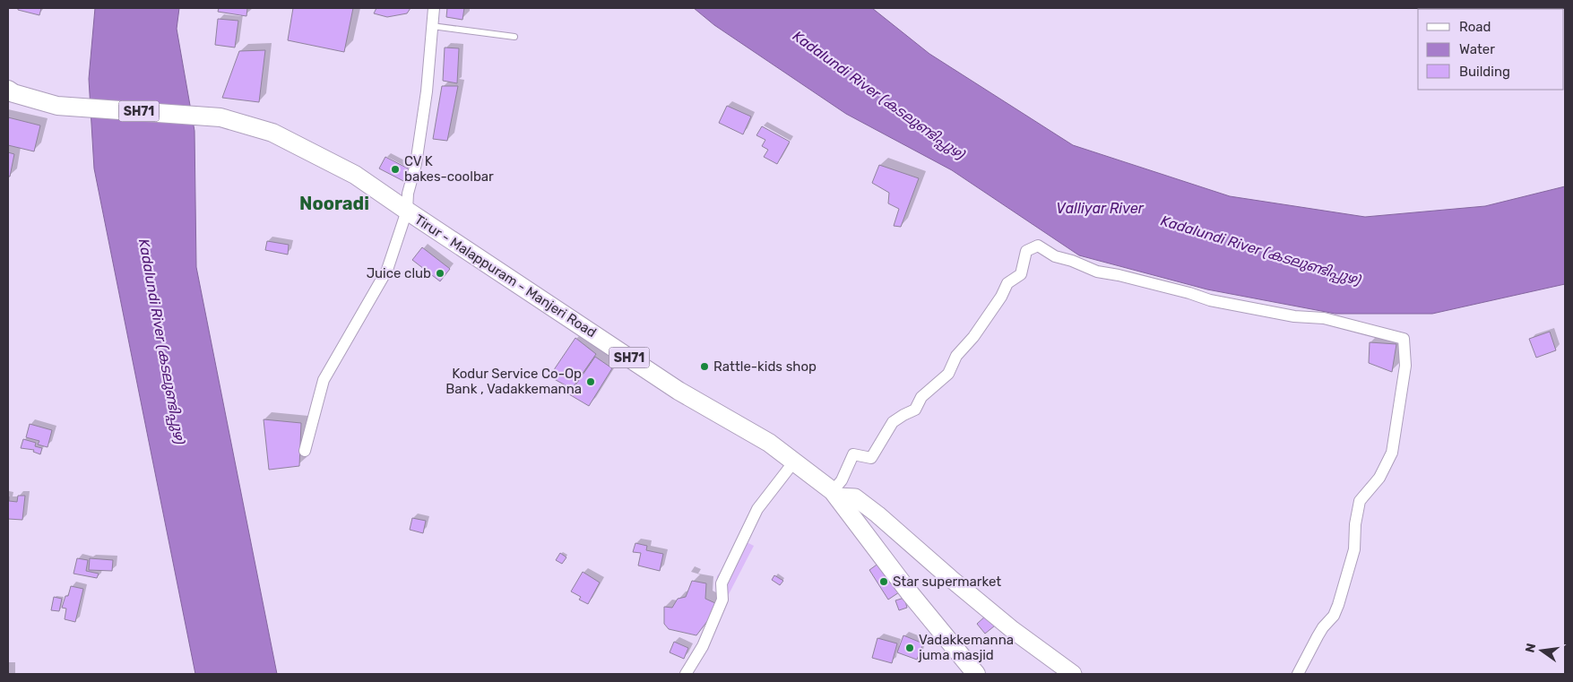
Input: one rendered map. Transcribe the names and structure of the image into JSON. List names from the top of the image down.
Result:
{
  "streets": {
    "main road": ["SH71", "Tirur - Malappuram - Manjeri Road"]
  },
  "districts": ["Nooradi"],
  "water": ["Kadalundi River (കടലുണ്ടിപ്പുഴ)", "Valliyar River"],
  "places": [
    "CV K bakes-coolbar",
    "Juice club",
    "Rattle-kids shop",
    "Kodur Service Co-Op Bank , Vadakkemanna",
    "Star supermarket",
    "Vadakkemanna juma masjid"
  ],
  "legend": ["Road", "Water", "Building"],
  "north": "left"
}
